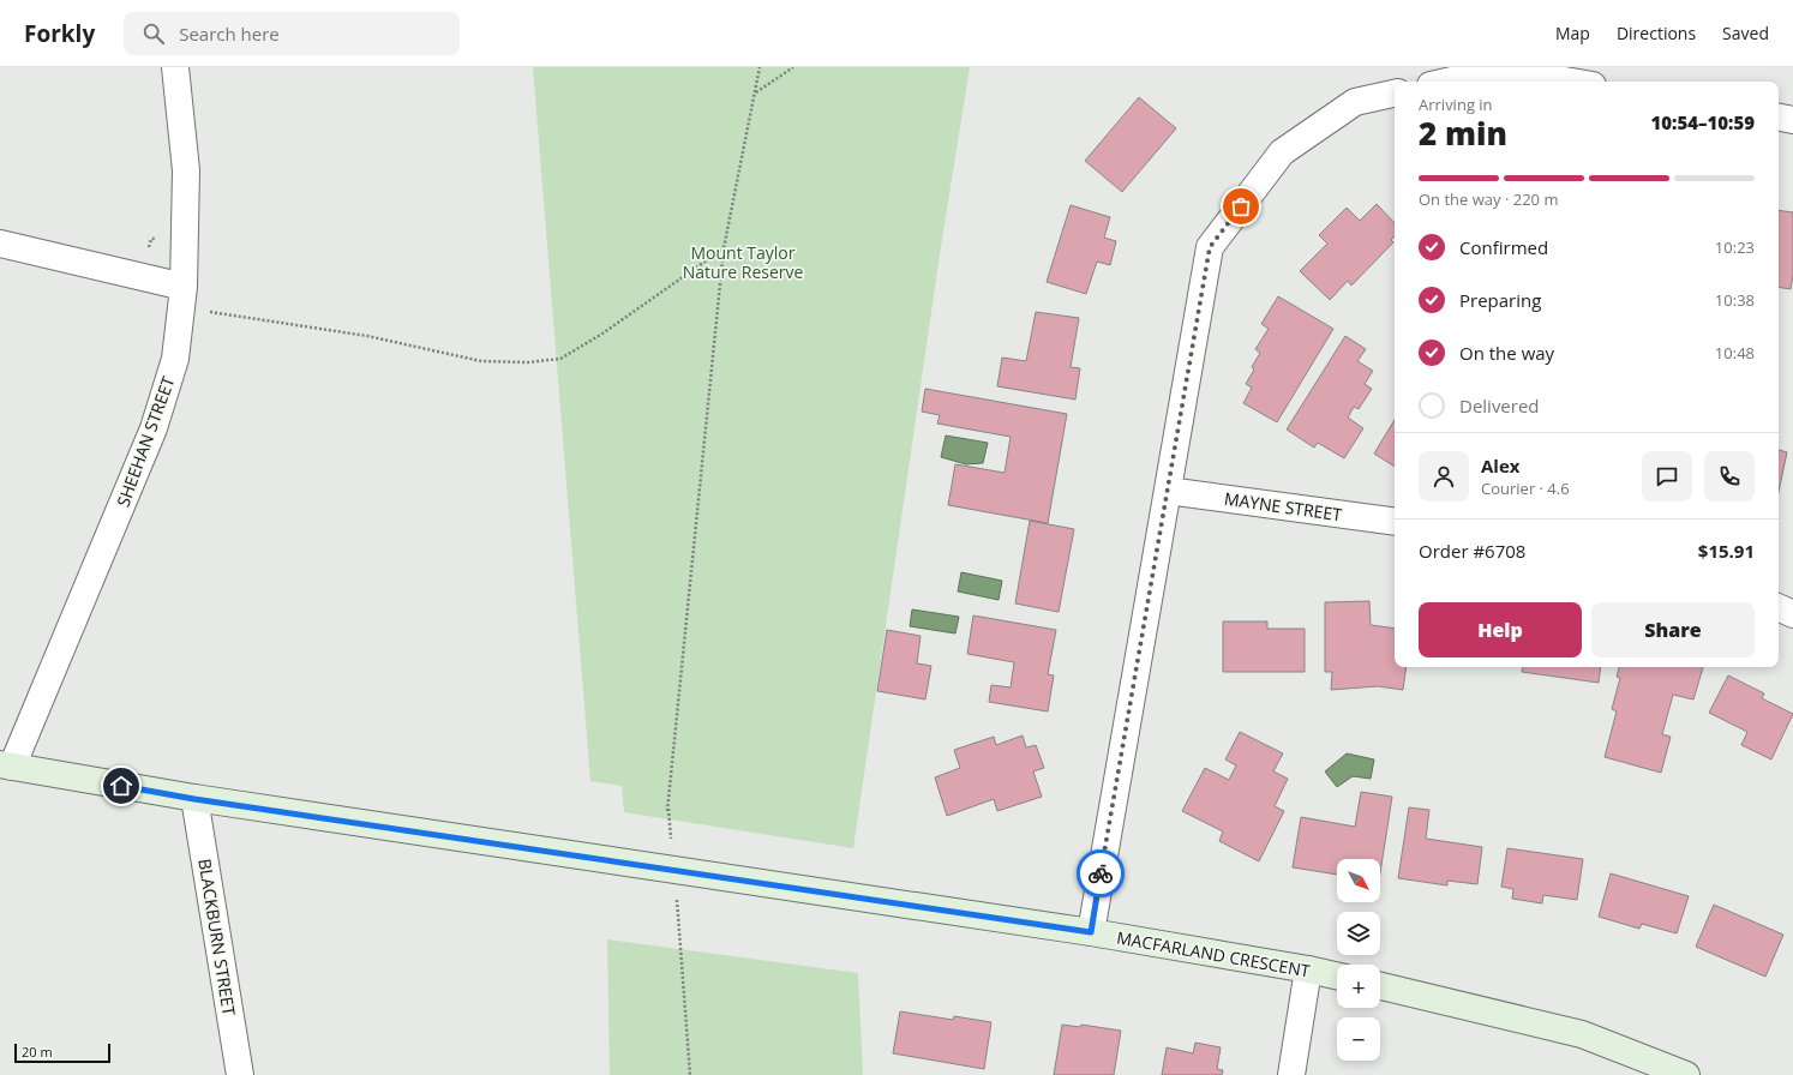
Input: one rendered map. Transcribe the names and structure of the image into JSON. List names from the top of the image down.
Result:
{
  "streets": {
    "street": [
      "SHEEHAN STREET",
      "MAYNE STREET",
      "BLACKBURN STREET",
      "MACFARLAND CRESCENT"
    ]
  },
  "crossings": [
    ["SHEEHAN STREET", "MACFARLAND CRESCENT"],
    ["BLACKBURN STREET", "MACFARLAND CRESCENT"]
  ],
  "parks": ["Mount Taylor Nature Reserve"],
  "scale_bar": "20 m",
  "north": "bottom right",
  "page": {
    "header": "Forkly",
    "search": "Search here",
    "nav": ["Map", "Directions", "Saved"],
    "heading": ["2 min", "Arriving in", "10:54–10:59"],
    "panel": [
      "Alex",
      "Courier · 4.6",
      "Order #6708",
      "$15.91"
    ],
    "bar": "On the way · 220 m",
    "list": [
      ["Confirmed", "10:23"],
      ["Preparing", "10:38"],
      ["On the way", "10:48"],
      "Delivered"
    ],
    "buttons": ["Help", "Share"],
    "map_buttons": ["+", "−"],
    "scale": "20 m"
  }
}
